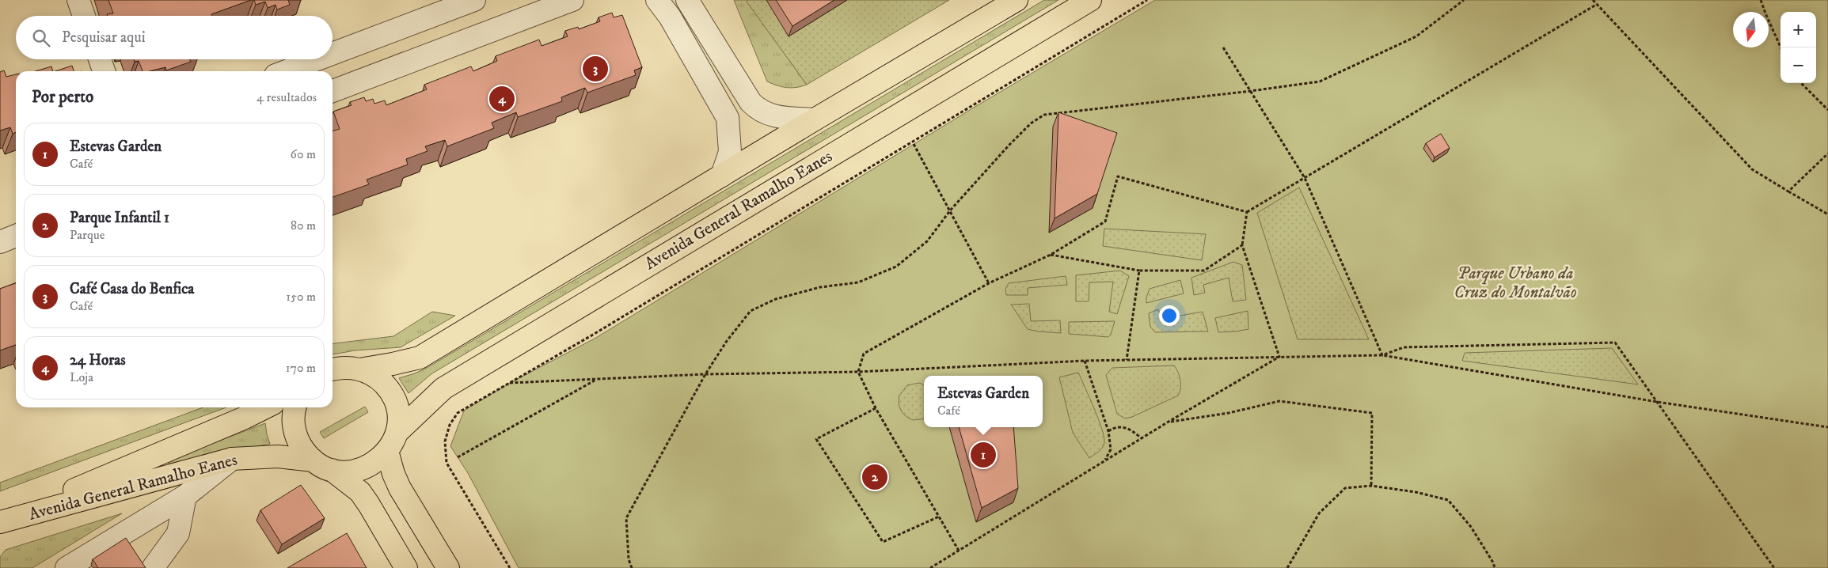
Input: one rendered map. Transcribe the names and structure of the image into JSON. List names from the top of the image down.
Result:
{
  "streets": {
    "main road": ["Avenida General Ramalho Eanes"]
  },
  "parks": ["Parque Urbano da Cruz do Montalvão"],
  "north": "bottom",
  "page": {
    "map_buttons": ["+", "−"],
    "search": "Pesquisar aqui",
    "pins": [
      "3",
      "4",
      "1",
      "2"
    ],
    "heading": ["Por perto", "4 resultados"],
    "list": [
      {
        "mark": "1",
        "name": "Estevas Garden",
        "note": "Café",
        "value": "60 m"
      },
      {
        "mark": "2",
        "name": "Parque Infantil 1",
        "note": "Parque",
        "value": "80 m"
      },
      {
        "mark": "3",
        "name": "Café Casa do Benfica",
        "note": "Café",
        "value": "150 m"
      },
      {
        "mark": "4",
        "name": "24 Horas",
        "note": "Loja",
        "value": "170 m"
      }
    ],
    "popup": ["Estevas Garden", "Café"]
  }
}
